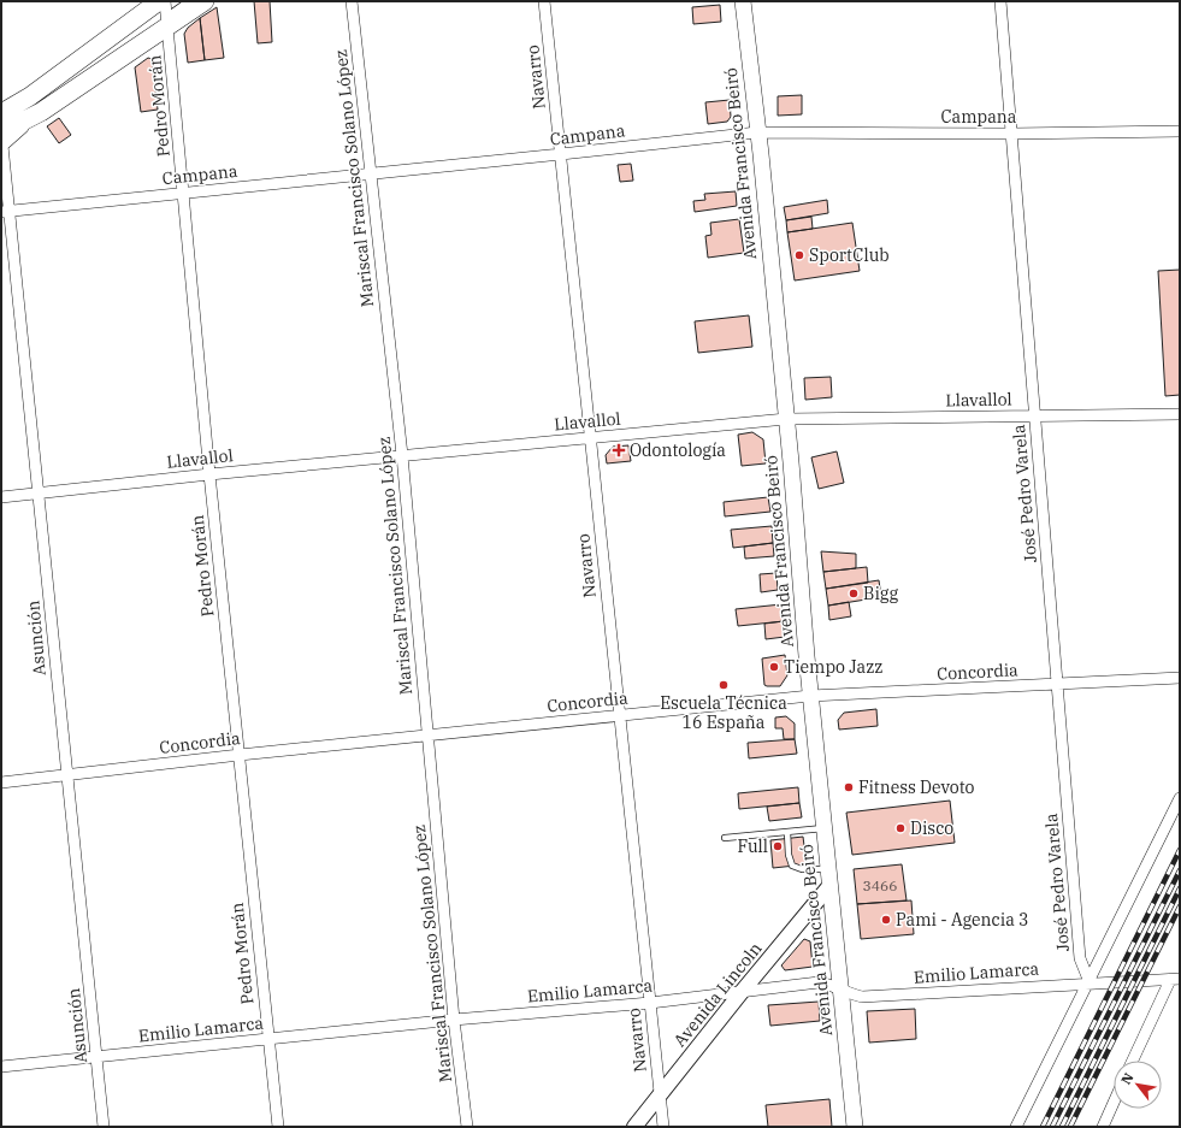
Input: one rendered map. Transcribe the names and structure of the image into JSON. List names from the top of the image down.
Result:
{
  "streets": {
    "main road": ["Avenida Francisco Beiró"],
    "street": [
      "Navarro",
      "Pedro Morán",
      "Campana",
      "Mariscal Francisco Solano López",
      "Llavallol",
      "José Pedro Varela",
      "Asunción",
      "Concordia",
      "Emilio Lamarca",
      "Avenida Lincoln"
    ]
  },
  "crossings": [
    ["Navarro", "Campana"],
    ["Navarro", "Llavallol"],
    ["Navarro", "Concordia"],
    ["Navarro", "Emilio Lamarca"],
    ["Navarro", "Avenida Lincoln"],
    ["Pedro Morán", "Campana"],
    ["Pedro Morán", "Llavallol"],
    ["Pedro Morán", "Concordia"],
    ["Pedro Morán", "Emilio Lamarca"],
    ["Campana", "Avenida Francisco Beiró"],
    ["Campana", "Mariscal Francisco Solano López"],
    ["Campana", "José Pedro Varela"],
    ["Campana", "Asunción"],
    ["Avenida Francisco Beiró", "Llavallol"],
    ["Avenida Francisco Beiró", "Concordia"],
    ["Avenida Francisco Beiró", "Emilio Lamarca"],
    ["Avenida Francisco Beiró", "Avenida Lincoln"],
    ["Mariscal Francisco Solano López", "Llavallol"],
    ["Mariscal Francisco Solano López", "Concordia"],
    ["Mariscal Francisco Solano López", "Emilio Lamarca"],
    ["Llavallol", "José Pedro Varela"],
    ["Llavallol", "Asunción"],
    ["José Pedro Varela", "Concordia"],
    ["José Pedro Varela", "Emilio Lamarca"],
    ["Asunción", "Concordia"],
    ["Asunción", "Emilio Lamarca"],
    ["Emilio Lamarca", "Avenida Lincoln"]
  ],
  "places": {
    "other": [
      "SportClub",
      "Bigg",
      "Tiempo Jazz",
      "Escuela Técnica 16 España",
      "Fitness Devoto",
      "Disco",
      "Full",
      "Pami - Agencia 3"
    ],
    "health": ["Odontología"]
  },
  "house_numbers": ["3466"],
  "north": "top left"
}
